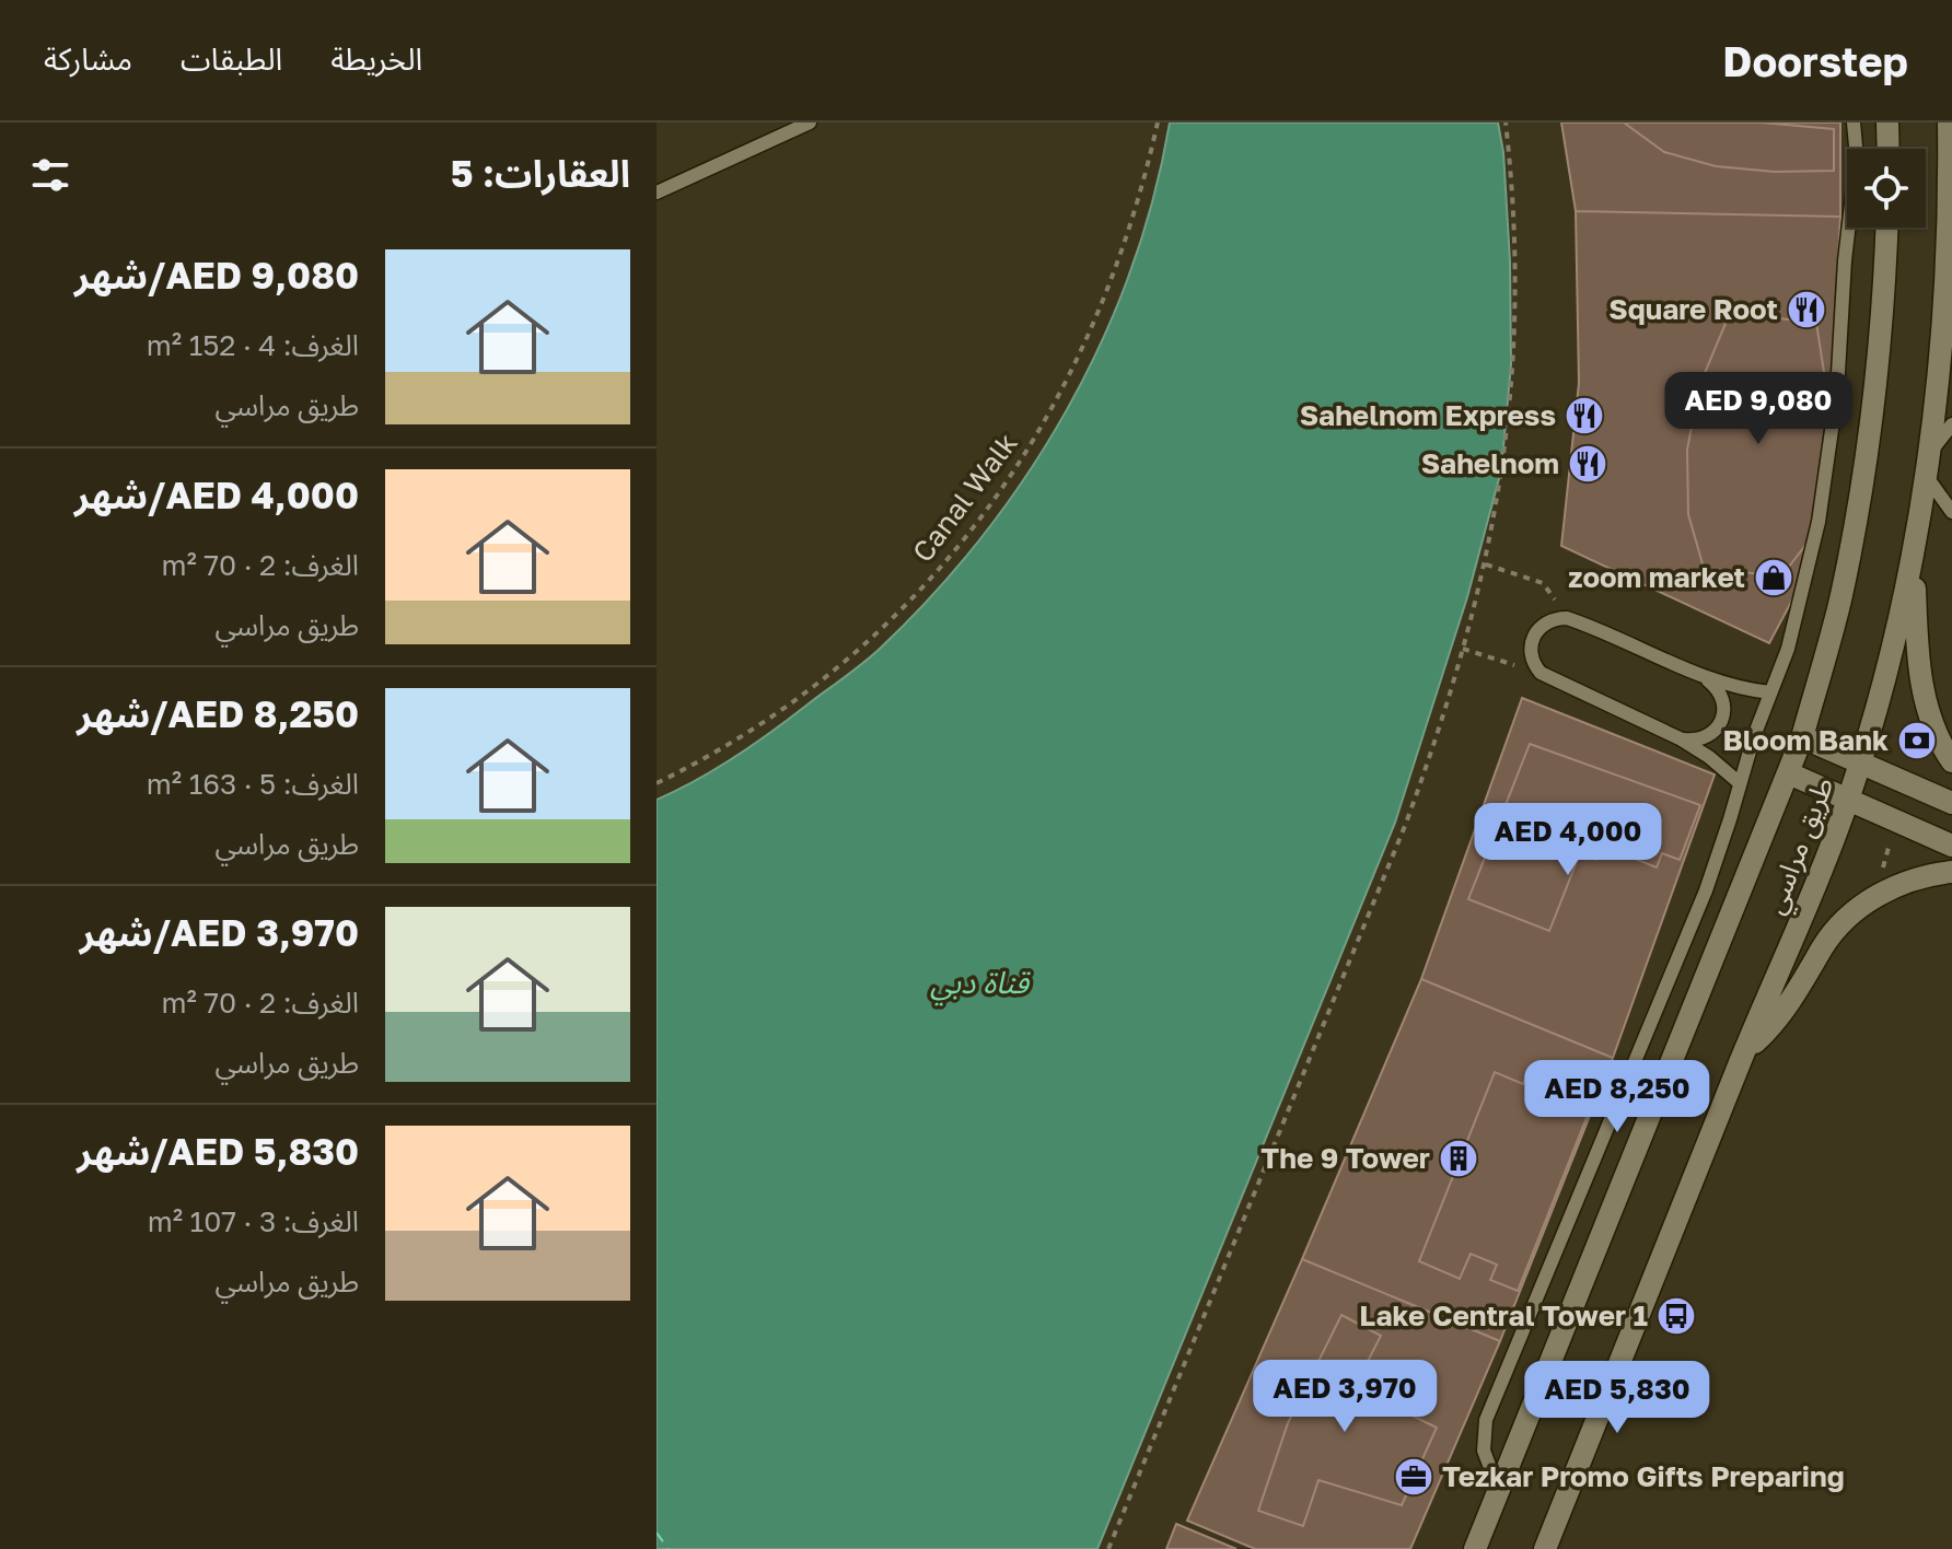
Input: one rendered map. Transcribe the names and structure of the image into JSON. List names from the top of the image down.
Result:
{
  "streets": {
    "main road": ["طريق مراسي"],
    "path": ["Canal Walk"]
  },
  "water": ["قناة دبي"],
  "places": {
    "restaurant": ["Square Root", "Sahelnom Express", "Sahelnom"],
    "shop": ["zoom market"],
    "bank": ["Bloom Bank"],
    "building": ["The 9 Tower"],
    "bus stop": ["Lake Central Tower 1"],
    "office": ["Tezkar Promo Gifts Preparing"]
  },
  "page": {
    "header": "Doorstep",
    "nav": ["الخريطة", "الطبقات", "مشاركة"],
    "heading": "العقارات: 5",
    "list": [
      {
        "name": "AED 9,080/شهر",
        "note": "الغرف: 4 · 152 m² · طريق مراسي"
      },
      {
        "name": "AED 4,000/شهر",
        "note": "الغرف: 2 · 70 m² · طريق مراسي"
      },
      {
        "name": "AED 8,250/شهر",
        "note": "الغرف: 5 · 163 m² · طريق مراسي"
      },
      {
        "name": "AED 3,970/شهر",
        "note": "الغرف: 2 · 70 m² · طريق مراسي"
      },
      {
        "name": "AED 5,830/شهر",
        "note": "الغرف: 3 · 107 m² · طريق مراسي"
      }
    ],
    "price": [
      "AED 9,080",
      "AED 4,000",
      "AED 8,250",
      "AED 3,970",
      "AED 5,830"
    ]
  }
}
